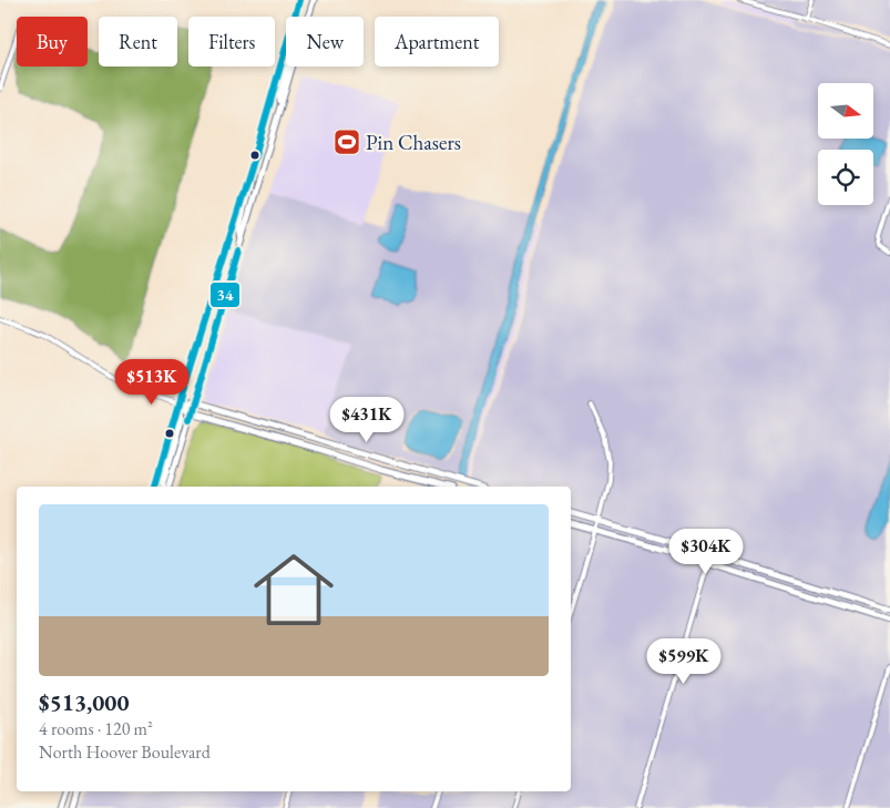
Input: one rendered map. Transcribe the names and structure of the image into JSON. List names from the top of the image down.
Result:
{
  "places": {
    "sports": ["Pin Chasers"]
  },
  "lines": ["transit line 34"],
  "north": "right",
  "page": {
    "chip": [
      "Buy",
      "Rent",
      "Filters",
      "New",
      "Apartment"
    ],
    "price": [
      "$513K",
      "$431K",
      "$304K",
      "$599K"
    ],
    "list": [
      {
        "name": "$513,000",
        "note": "4 rooms · 120 m² · North Hoover Boulevard"
      }
    ]
  }
}
